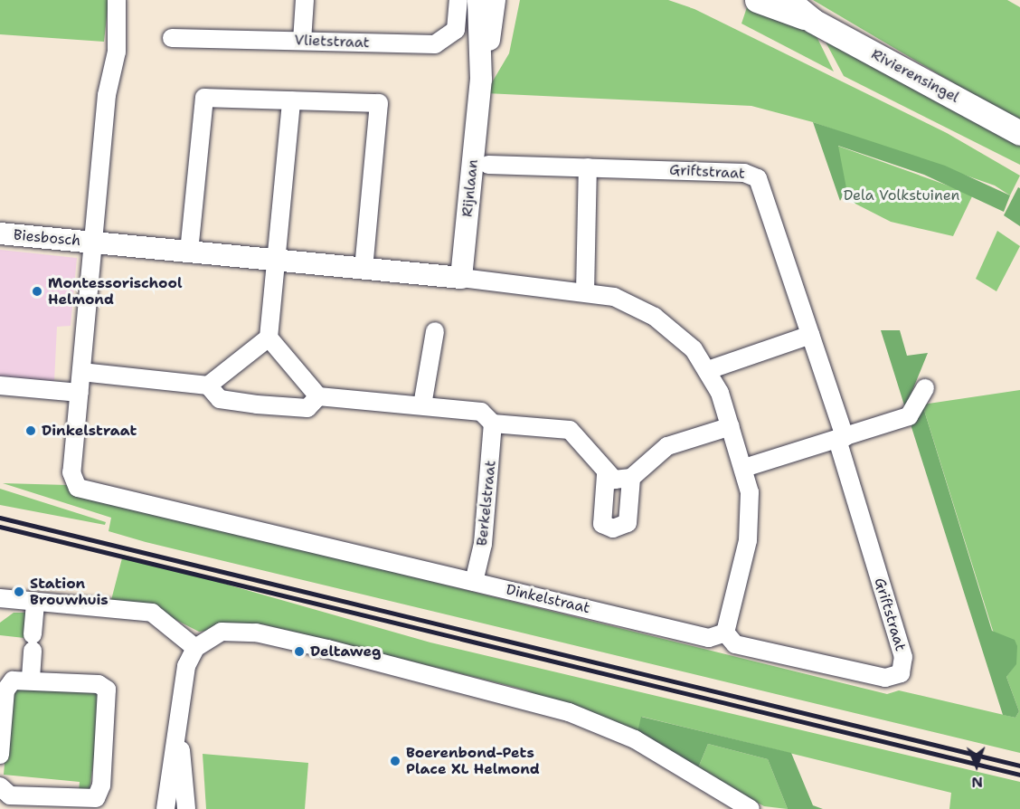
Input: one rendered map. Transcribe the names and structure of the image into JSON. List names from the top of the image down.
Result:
{
  "streets": {
    "main road": ["Rivierensingel"],
    "street": [
      "Vlietstraat",
      "Griftstraat",
      "Rijnlaan",
      "Biesbosch",
      "Berkelstraat",
      "Dinkelstraat"
    ]
  },
  "crossings": [
    ["Griftstraat", "Dinkelstraat"],
    ["Biesbosch", "Dinkelstraat"],
    ["Berkelstraat", "Dinkelstraat"]
  ],
  "parks": ["Dela Volkstuinen"],
  "places": [
    "Montessorischool Helmond",
    "Dinkelstraat",
    "Station Brouwhuis",
    "Deltaweg",
    "Boerenbond-Pets Place XL Helmond"
  ],
  "north": "bottom"
}
